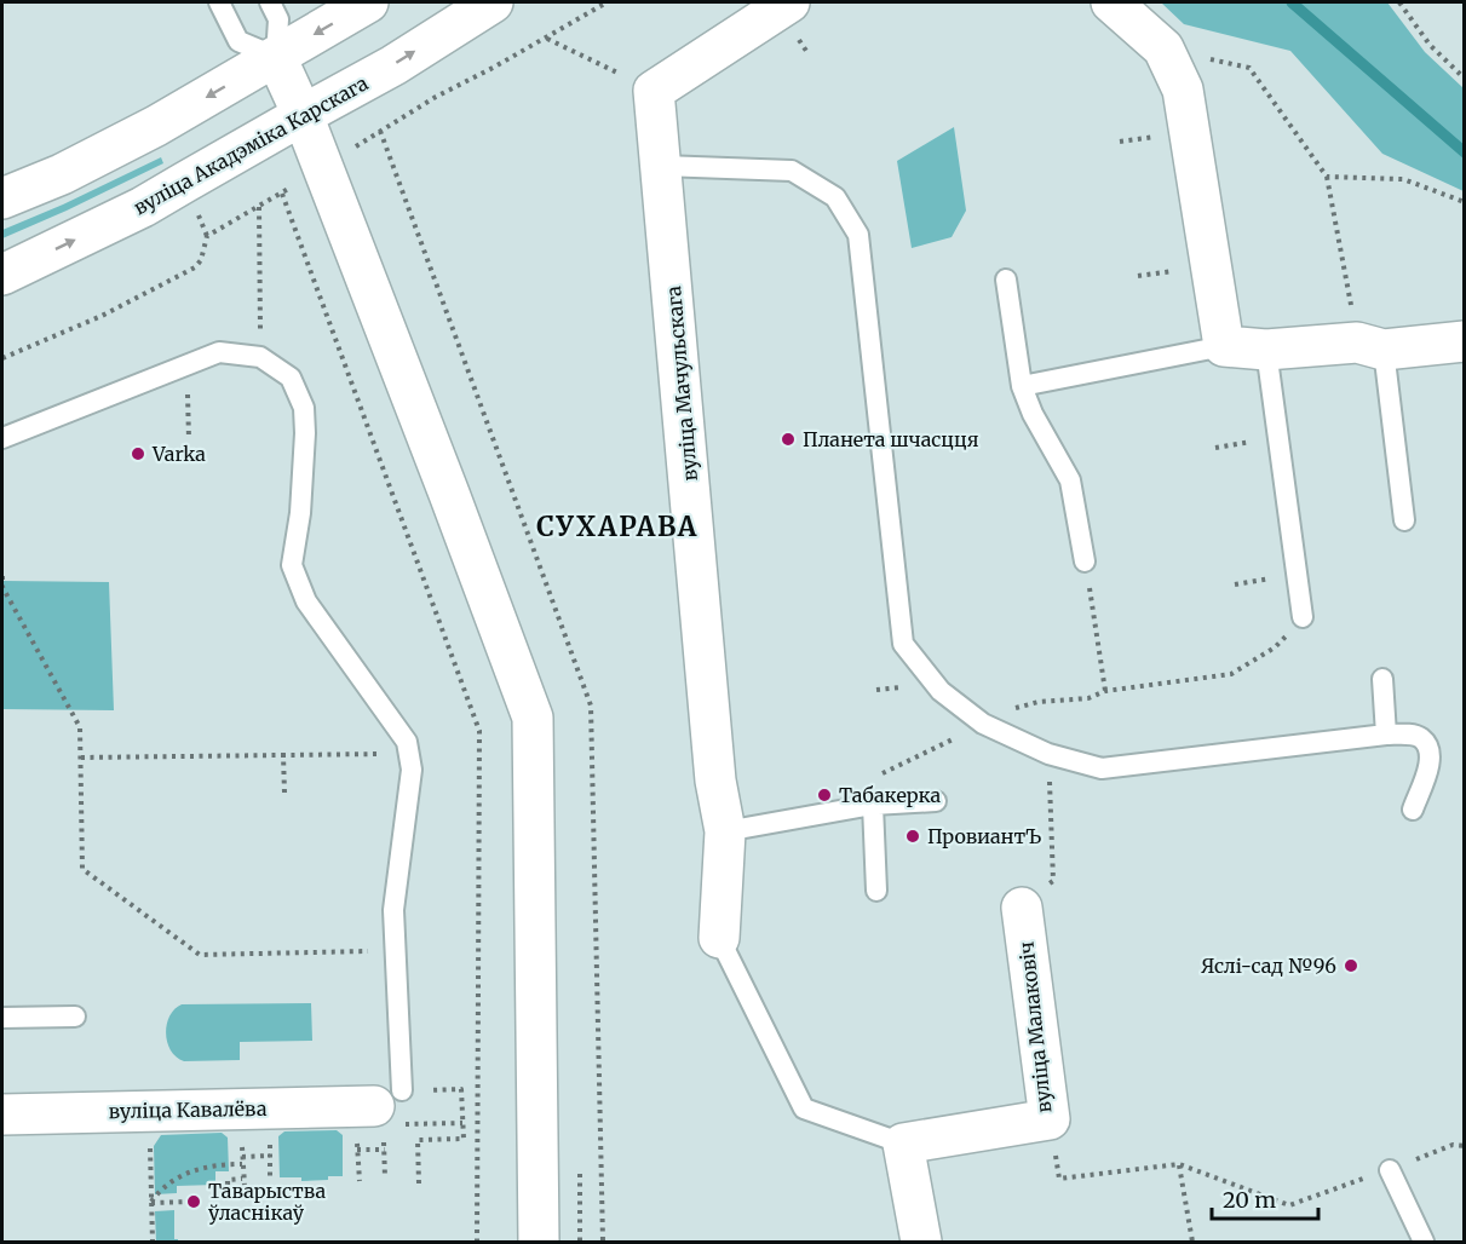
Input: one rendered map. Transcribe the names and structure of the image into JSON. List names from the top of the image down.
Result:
{
  "streets": {
    "street": [
      "вуліца Акадэміка Карскага",
      "вуліца Мачульскага",
      "вуліца Малаковіч",
      "вуліца Кавалёва"
    ]
  },
  "districts": ["СУХАРАВА"],
  "places": [
    "Планета шчасцця",
    "Varka",
    "Табакерка",
    "ПровиантЪ",
    "Яслі-сад №96",
    "Таварыства ўласнікаў"
  ],
  "scale_bar": "20 m"
}
